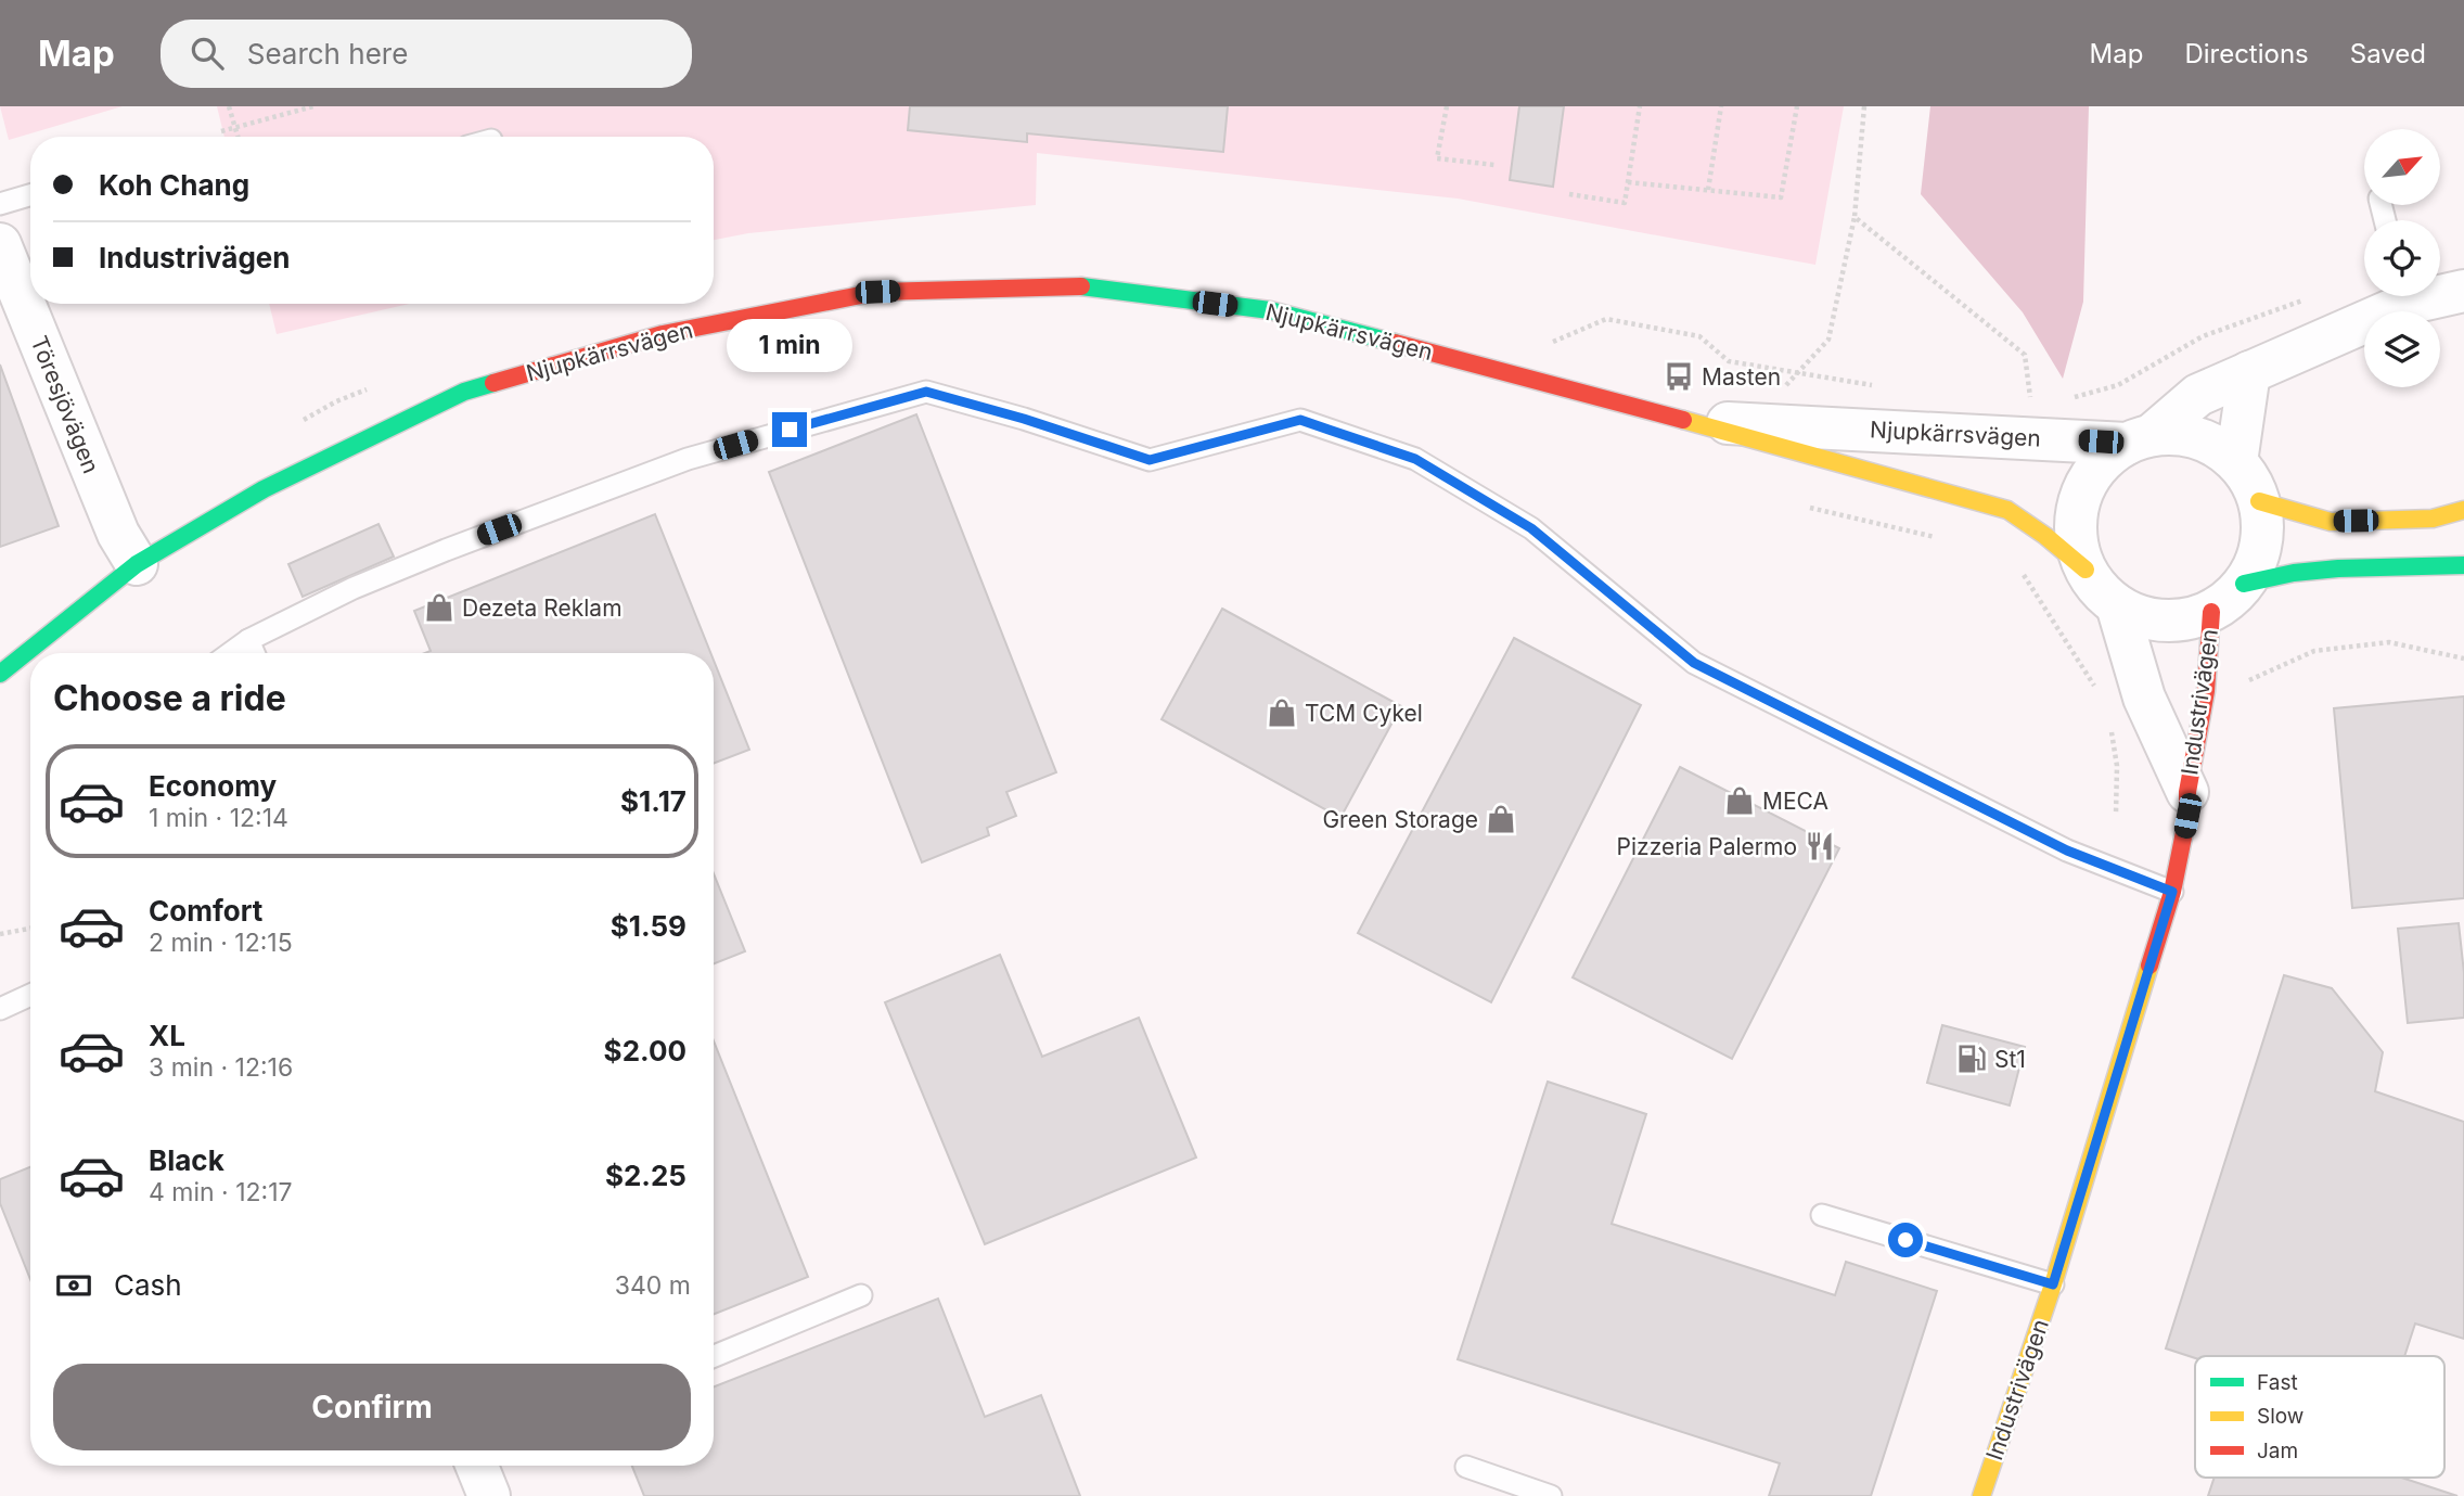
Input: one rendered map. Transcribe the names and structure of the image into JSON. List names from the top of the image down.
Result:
{
  "streets": {
    "main road": ["Njupkärrsvägen", "Industrivägen"],
    "street": ["Töresjövägen"]
  },
  "crossings": [
    ["Njupkärrsvägen", "Töresjövägen"],
    ["Njupkärrsvägen", "Industrivägen"]
  ],
  "places": {
    "bus stop": ["Masten"],
    "shop": [
      "Dezeta Reklam",
      "TCM Cykel",
      "MECA",
      "Green Storage"
    ],
    "restaurant": ["Pizzeria Palermo"],
    "fuel station": ["St1"]
  },
  "legend": ["Fast", "Slow", "Jam"],
  "north": "top right",
  "page": {
    "header": "Map",
    "search": "Search here",
    "nav": ["Map", "Directions", "Saved"],
    "banner": ["Koh Chang", "Industrivägen"],
    "bubble": "1 min",
    "heading": "Choose a ride",
    "list": [
      {
        "name": "Economy",
        "note": "1 min · 12:14",
        "value": "$1.17"
      },
      {
        "name": "Comfort",
        "note": "2 min · 12:15",
        "value": "$1.59"
      },
      {
        "name": "XL",
        "note": "3 min · 12:16",
        "value": "$2.00"
      },
      {
        "name": "Black",
        "note": "4 min · 12:17",
        "value": "$2.25"
      }
    ],
    "pay": ["Cash", "340 m"],
    "buttons": "Confirm"
  }
}
